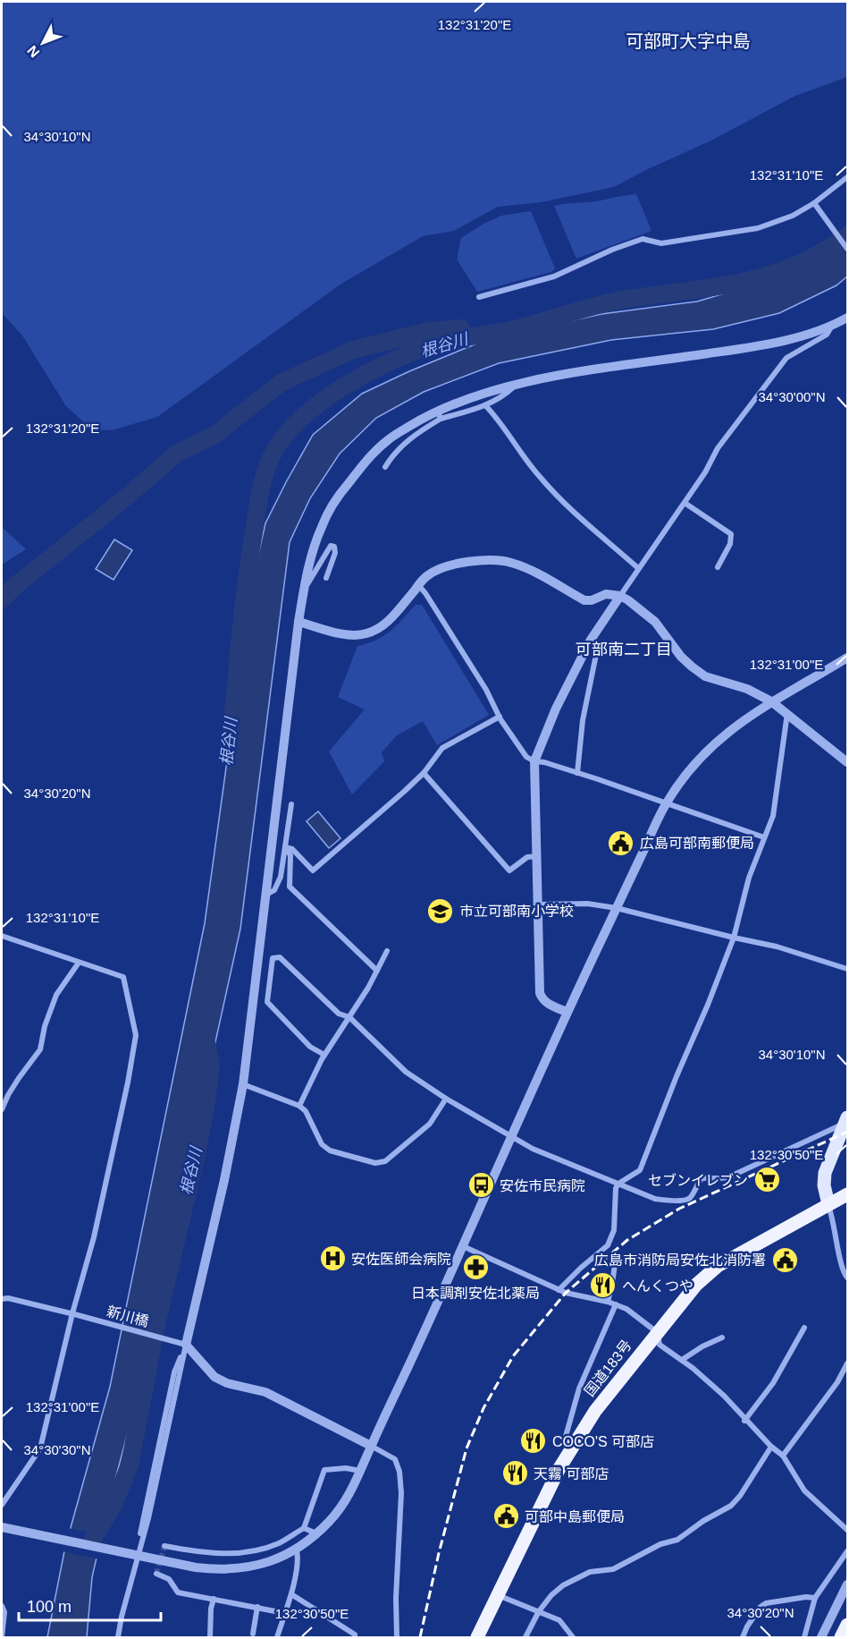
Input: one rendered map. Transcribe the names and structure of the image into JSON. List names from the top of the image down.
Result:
{
  "streets": {
    "highway": ["国道183号"],
    "street": ["新川橋"]
  },
  "districts": ["可部町大字中島", "可部南二丁目"],
  "water": ["根谷川"],
  "places": {
    "public building": ["広島可部南郵便局", "広島市消防局安佐北消防署", "可部中島郵便局"],
    "school or university": ["市立可部南小学校"],
    "supermarket": ["セブンイレブン"],
    "bus stop": ["安佐市民病院"],
    "hospital": ["安佐医師会病院"],
    "pharmacy": ["日本調剤安佐北薬局"],
    "restaurant": ["へんくつや", "COCO'S 可部店", "天霧 可部店"]
  },
  "scale_bar": "100 m",
  "north": "bottom left",
  "coordinates": [
    "132°31'20\"E",
    "34°30'10\"N",
    "132°31'10\"E",
    "34°30'00\"N",
    "132°31'00\"E",
    "34°30'20\"N",
    "132°30'50\"E",
    "34°30'30\"N"
  ]
}
